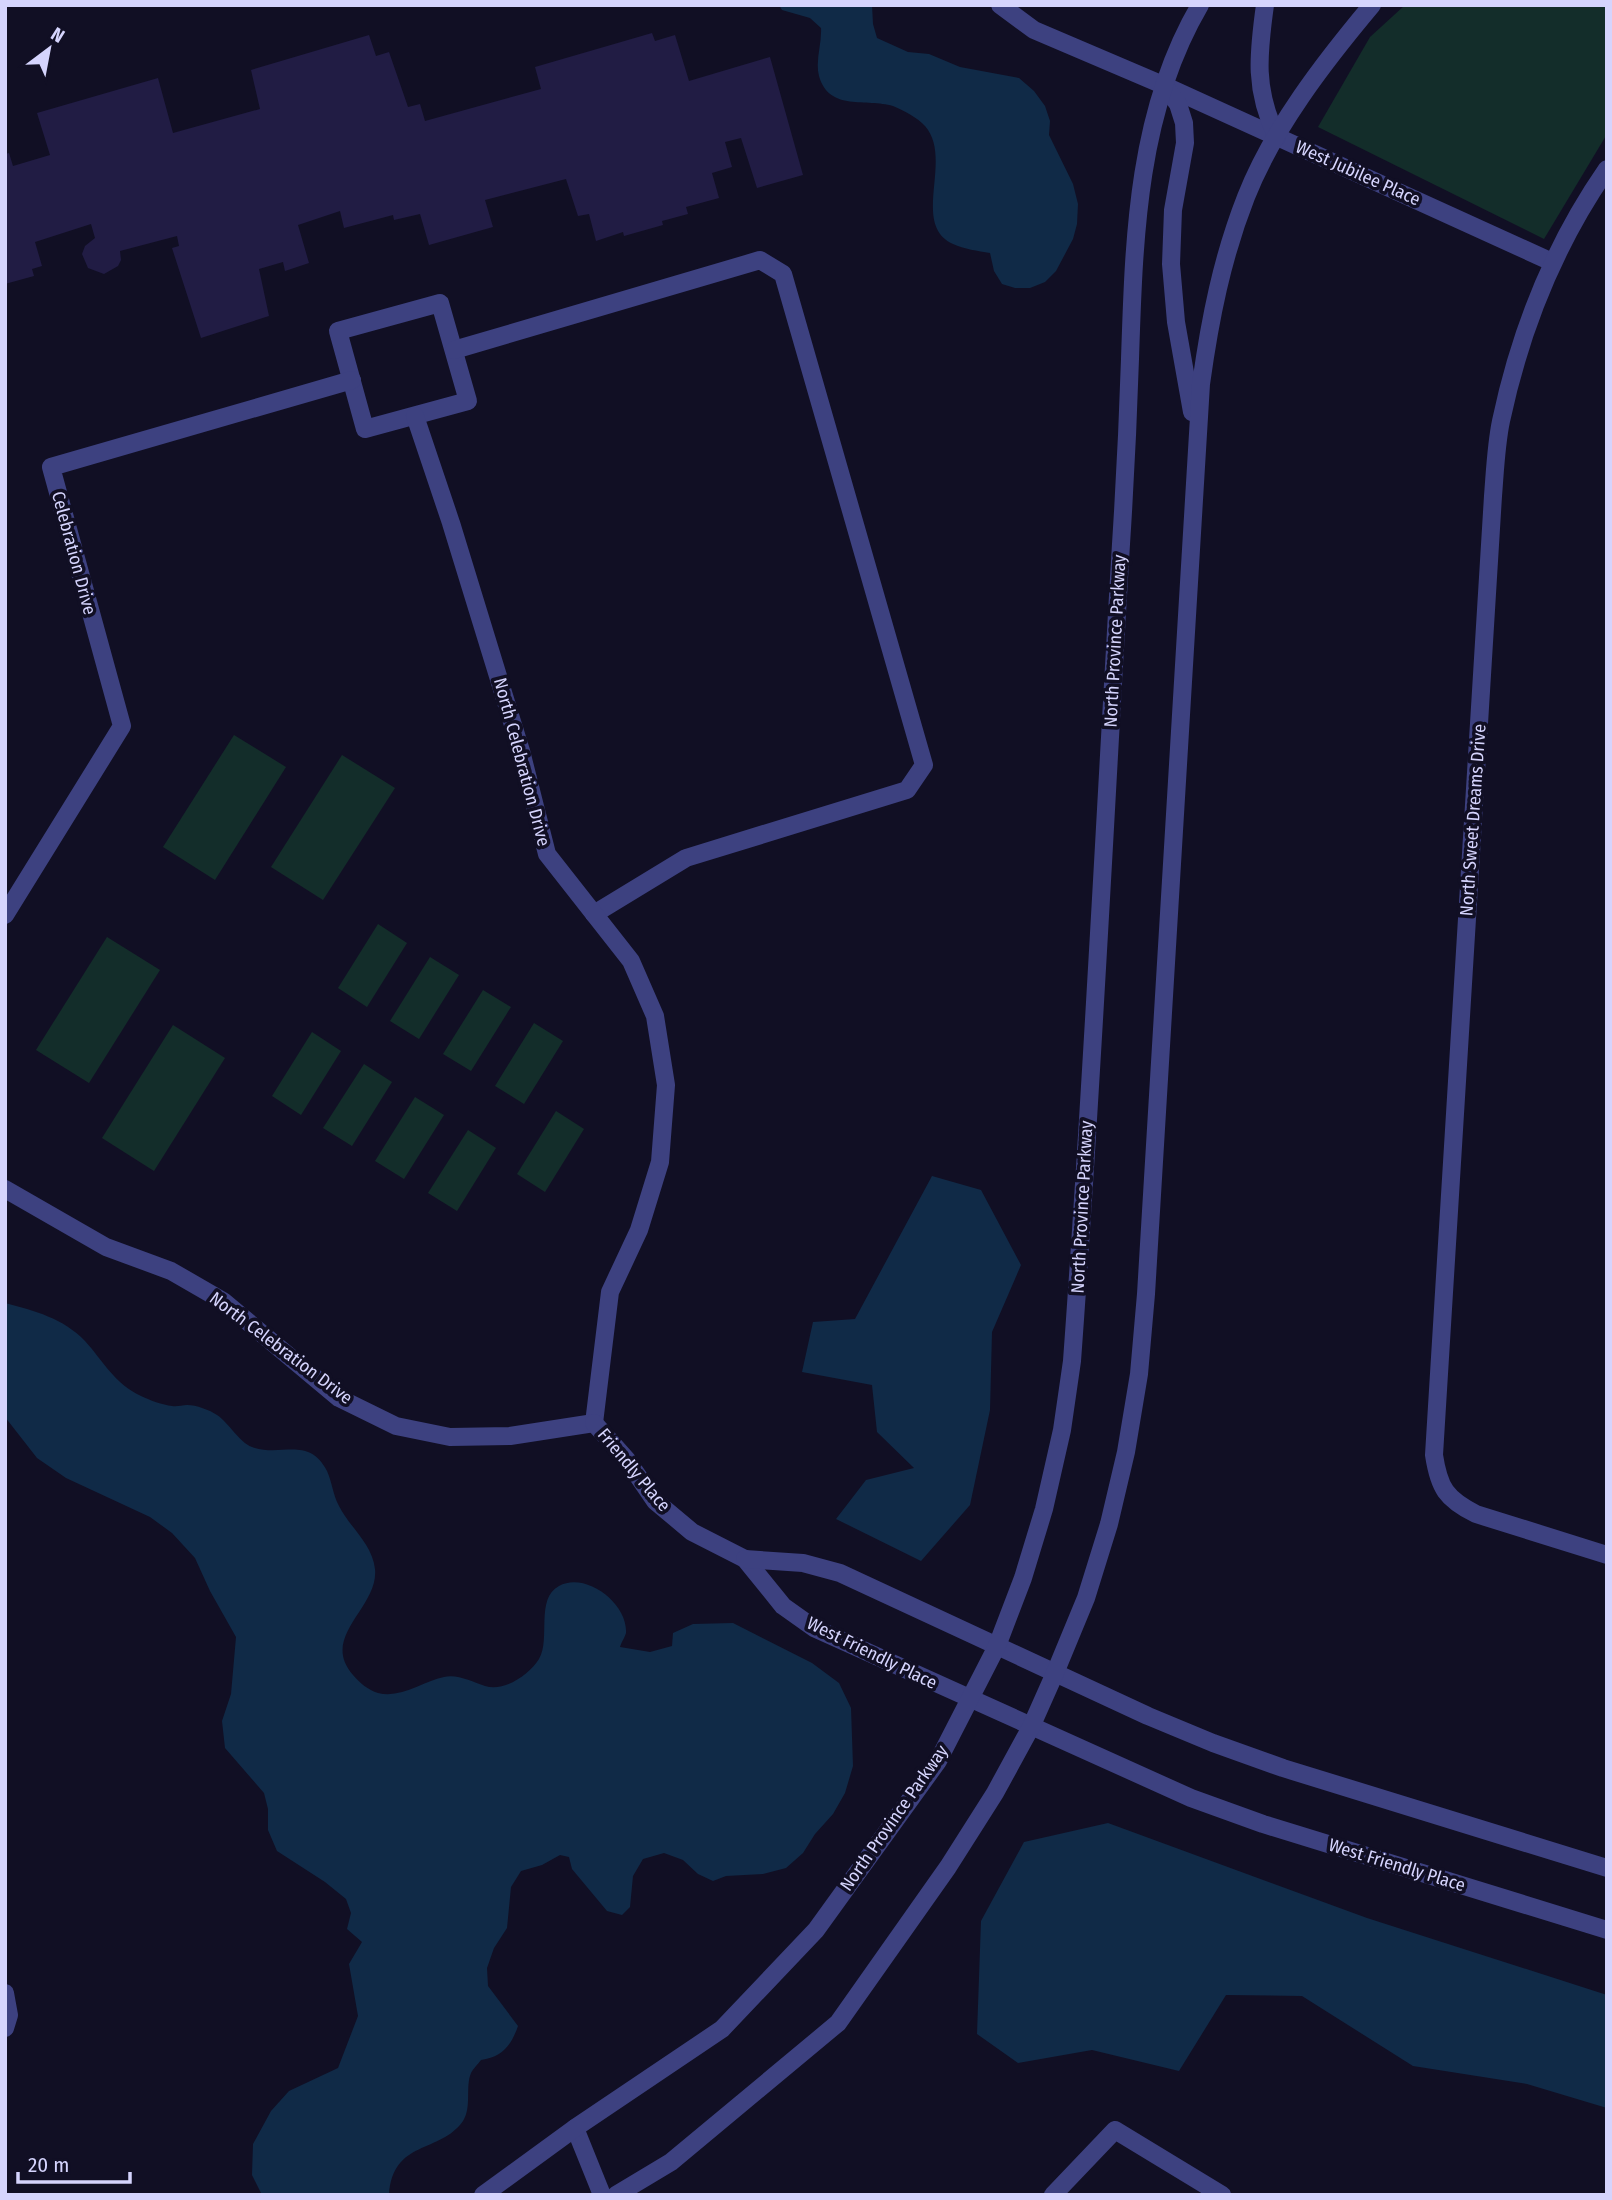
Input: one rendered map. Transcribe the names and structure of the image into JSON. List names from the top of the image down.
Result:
{
  "streets": {
    "street": [
      "West Jubilee Place",
      "Celebration Drive",
      "North Province Parkway",
      "North Celebration Drive",
      "North Sweet Dreams Drive",
      "Friendly Place",
      "West Friendly Place"
    ]
  },
  "crossings": [
    ["West Jubilee Place", "North Province Parkway"],
    ["West Jubilee Place", "North Sweet Dreams Drive"],
    ["North Province Parkway", "West Friendly Place"],
    ["North Celebration Drive", "Friendly Place"],
    ["Friendly Place", "West Friendly Place"]
  ],
  "scale_bar": "20 m",
  "north": "top right"
}
